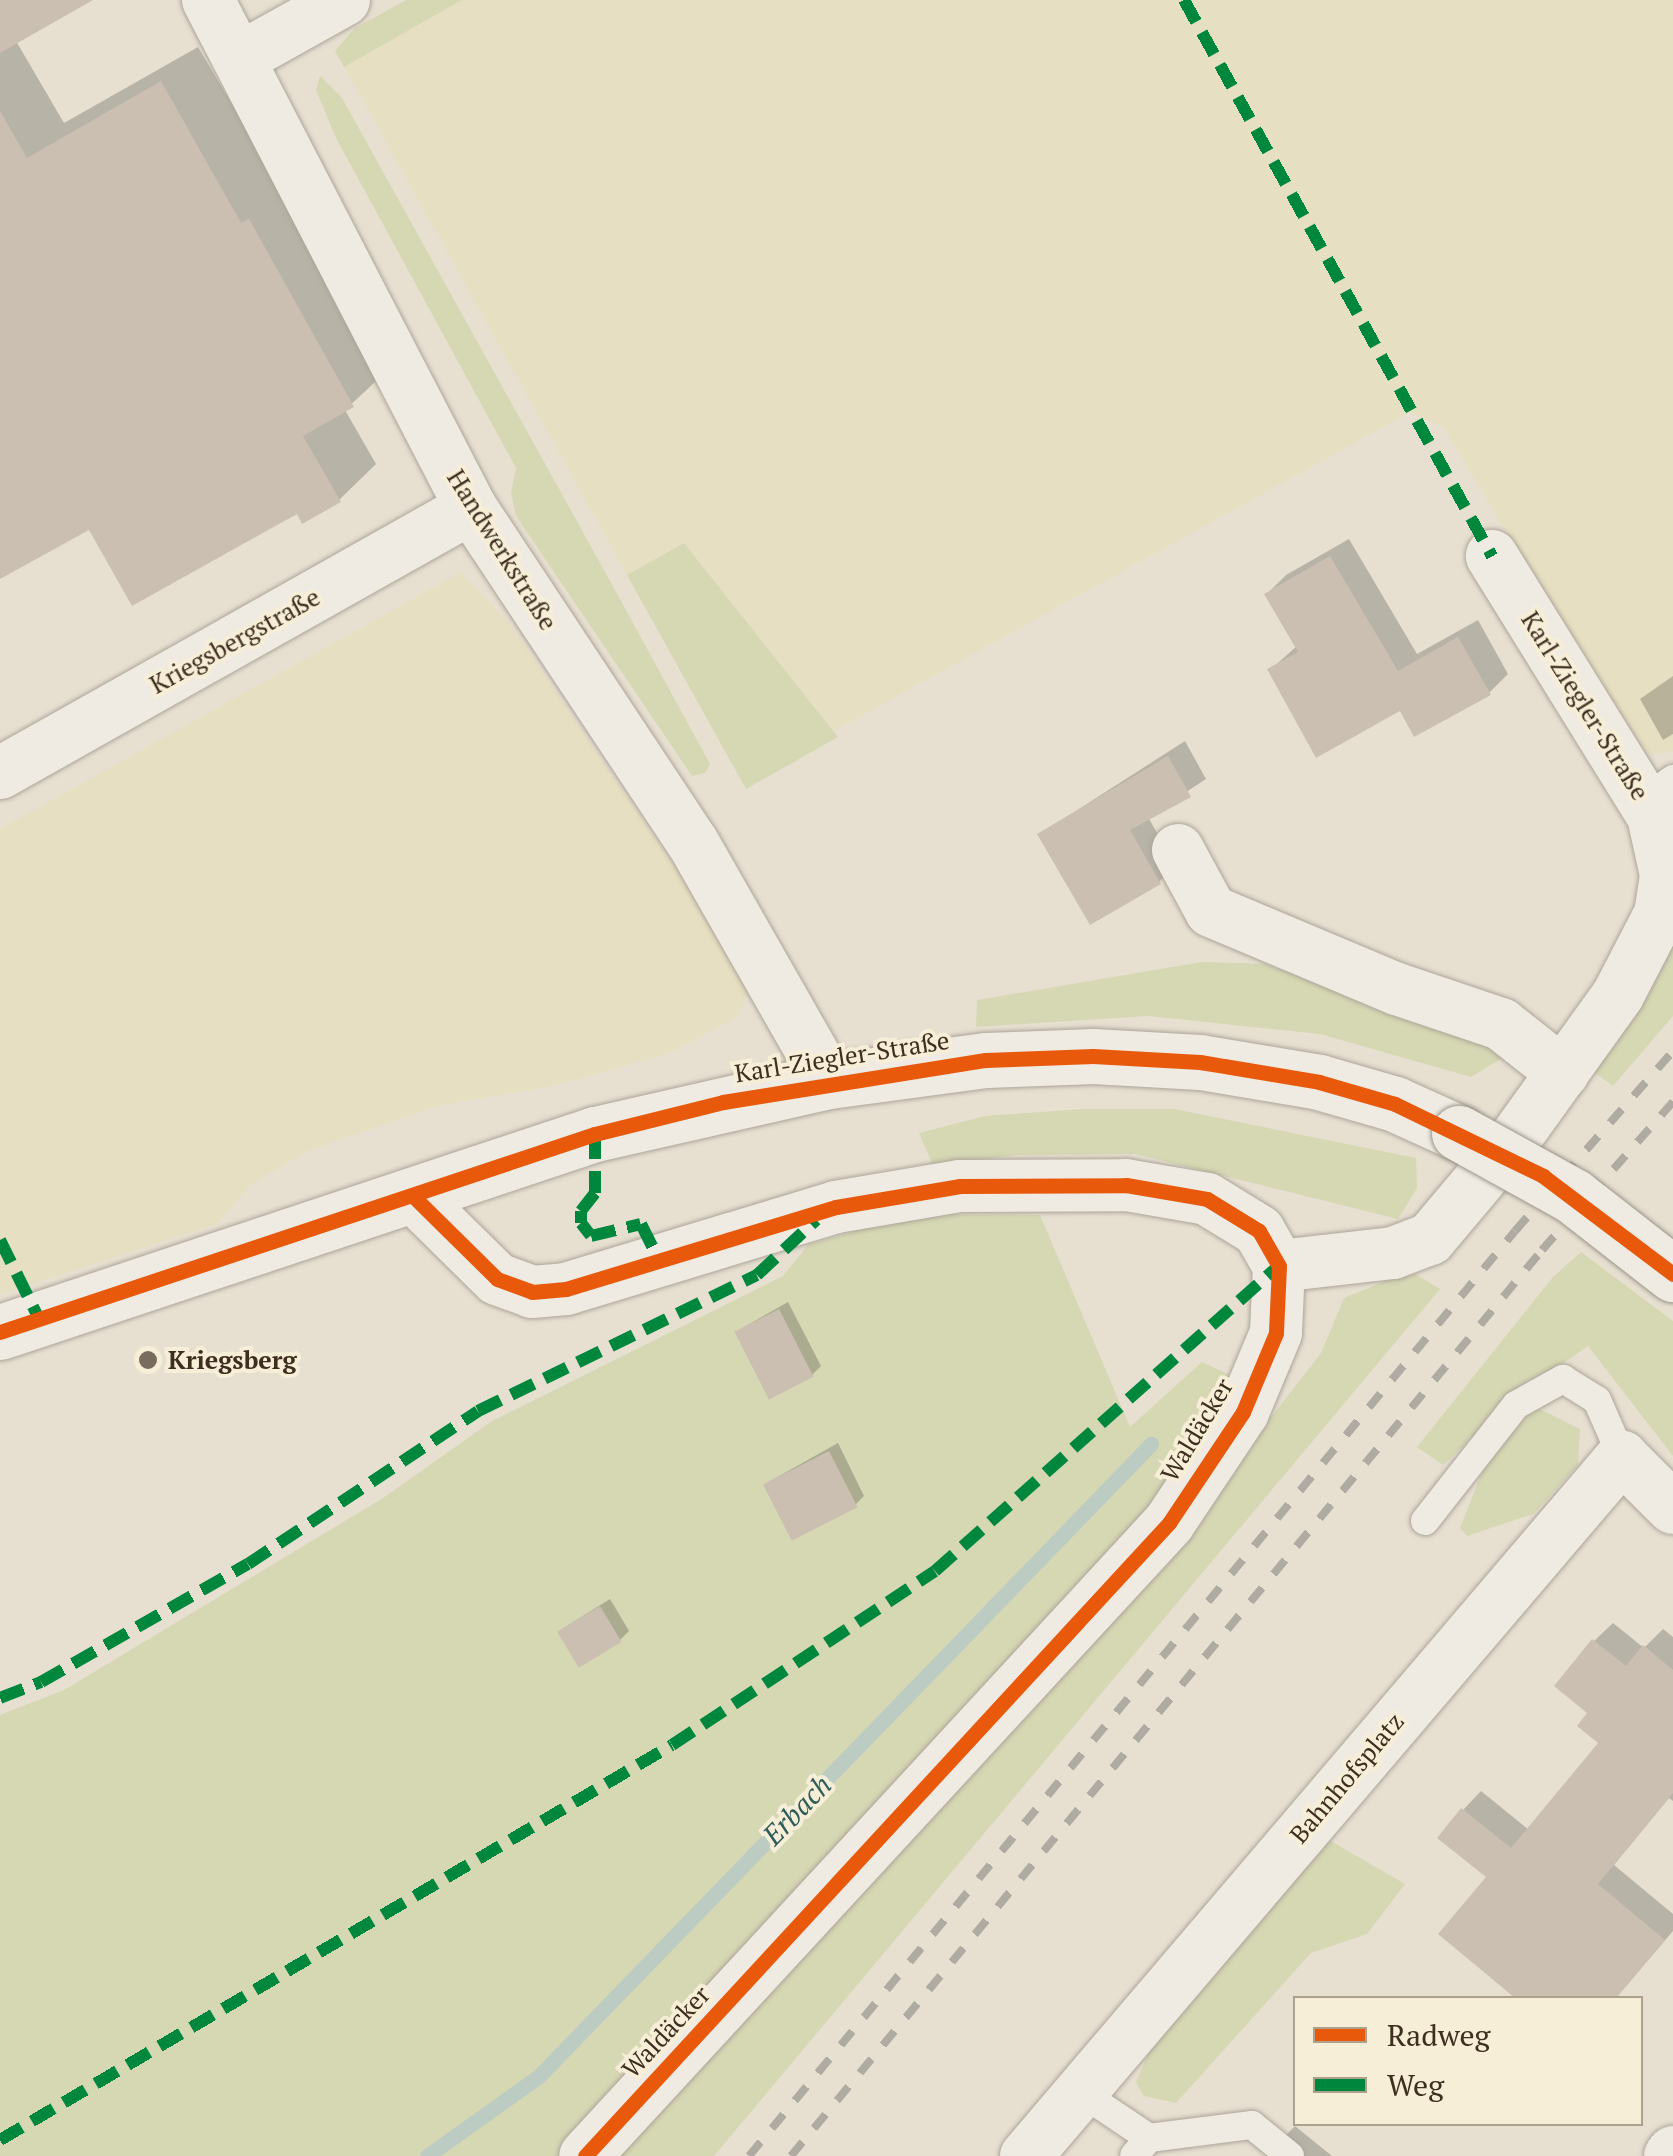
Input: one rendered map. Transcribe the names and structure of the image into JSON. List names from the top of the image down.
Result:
{
  "streets": {
    "street": [
      "Handwerkstraße",
      "Kriegsbergstraße",
      "Karl-Ziegler-Straße",
      "Waldäcker",
      "Bahnhofsplatz"
    ]
  },
  "crossings": [
    ["Handwerkstraße", "Kriegsbergstraße"],
    ["Handwerkstraße", "Karl-Ziegler-Straße"],
    ["Karl-Ziegler-Straße", "Waldäcker"]
  ],
  "water": ["Erbach"],
  "places": ["Kriegsberg"],
  "legend": ["Radweg", "Weg"]
}
